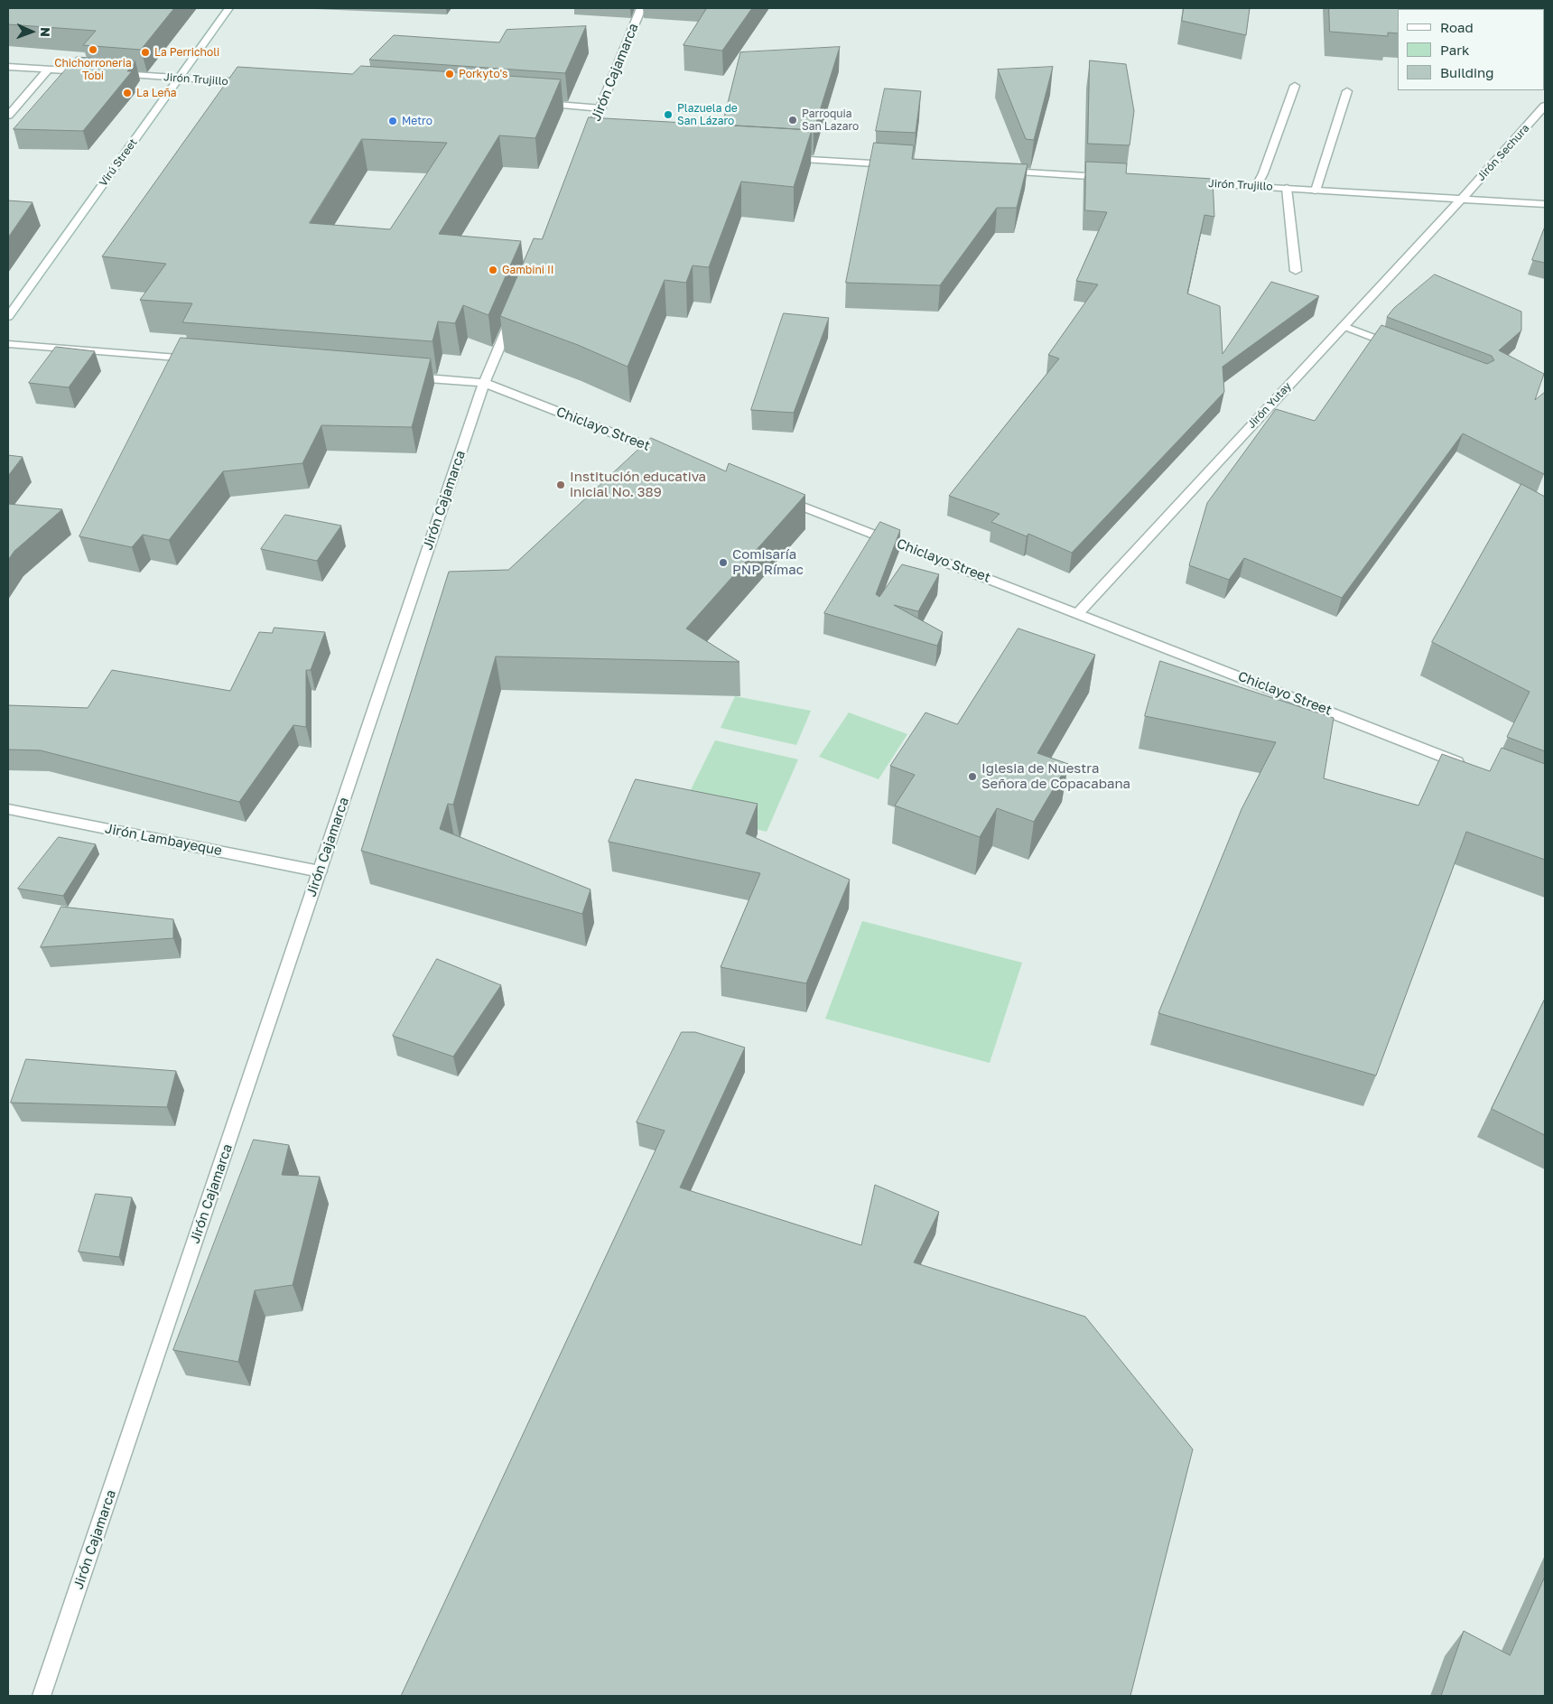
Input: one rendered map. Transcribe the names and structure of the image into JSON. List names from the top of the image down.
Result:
{
  "streets": {
    "street": [
      "Jirón Cajamarca",
      "Jirón Trujillo",
      "Jirón Sechura",
      "Virú Street",
      "Jirón Yutay",
      "Chiclayo Street",
      "Jirón Lambayeque"
    ]
  },
  "crossings": [
    ["Jirón Cajamarca", "Chiclayo Street"],
    ["Jirón Cajamarca", "Jirón Lambayeque"],
    ["Jirón Trujillo", "Jirón Sechura"],
    ["Jirón Trujillo", "Virú Street"],
    ["Jirón Trujillo", "Jirón Yutay"],
    ["Jirón Sechura", "Jirón Yutay"],
    ["Jirón Yutay", "Chiclayo Street"]
  ],
  "places": [
    "Chichorroneria Tobi",
    "La Perricholi",
    "Porkyto's",
    "La Leña",
    "Plazuela de San Lázaro",
    "Parroquia San Lazaro",
    "Metro",
    "Gambini II",
    "Institución educativa inicial No. 389",
    "Comisaría PNP Rímac",
    "Iglesia de Nuestra Señora de Copacabana"
  ],
  "legend": ["Road", "Park", "Building"],
  "north": "right"
}
